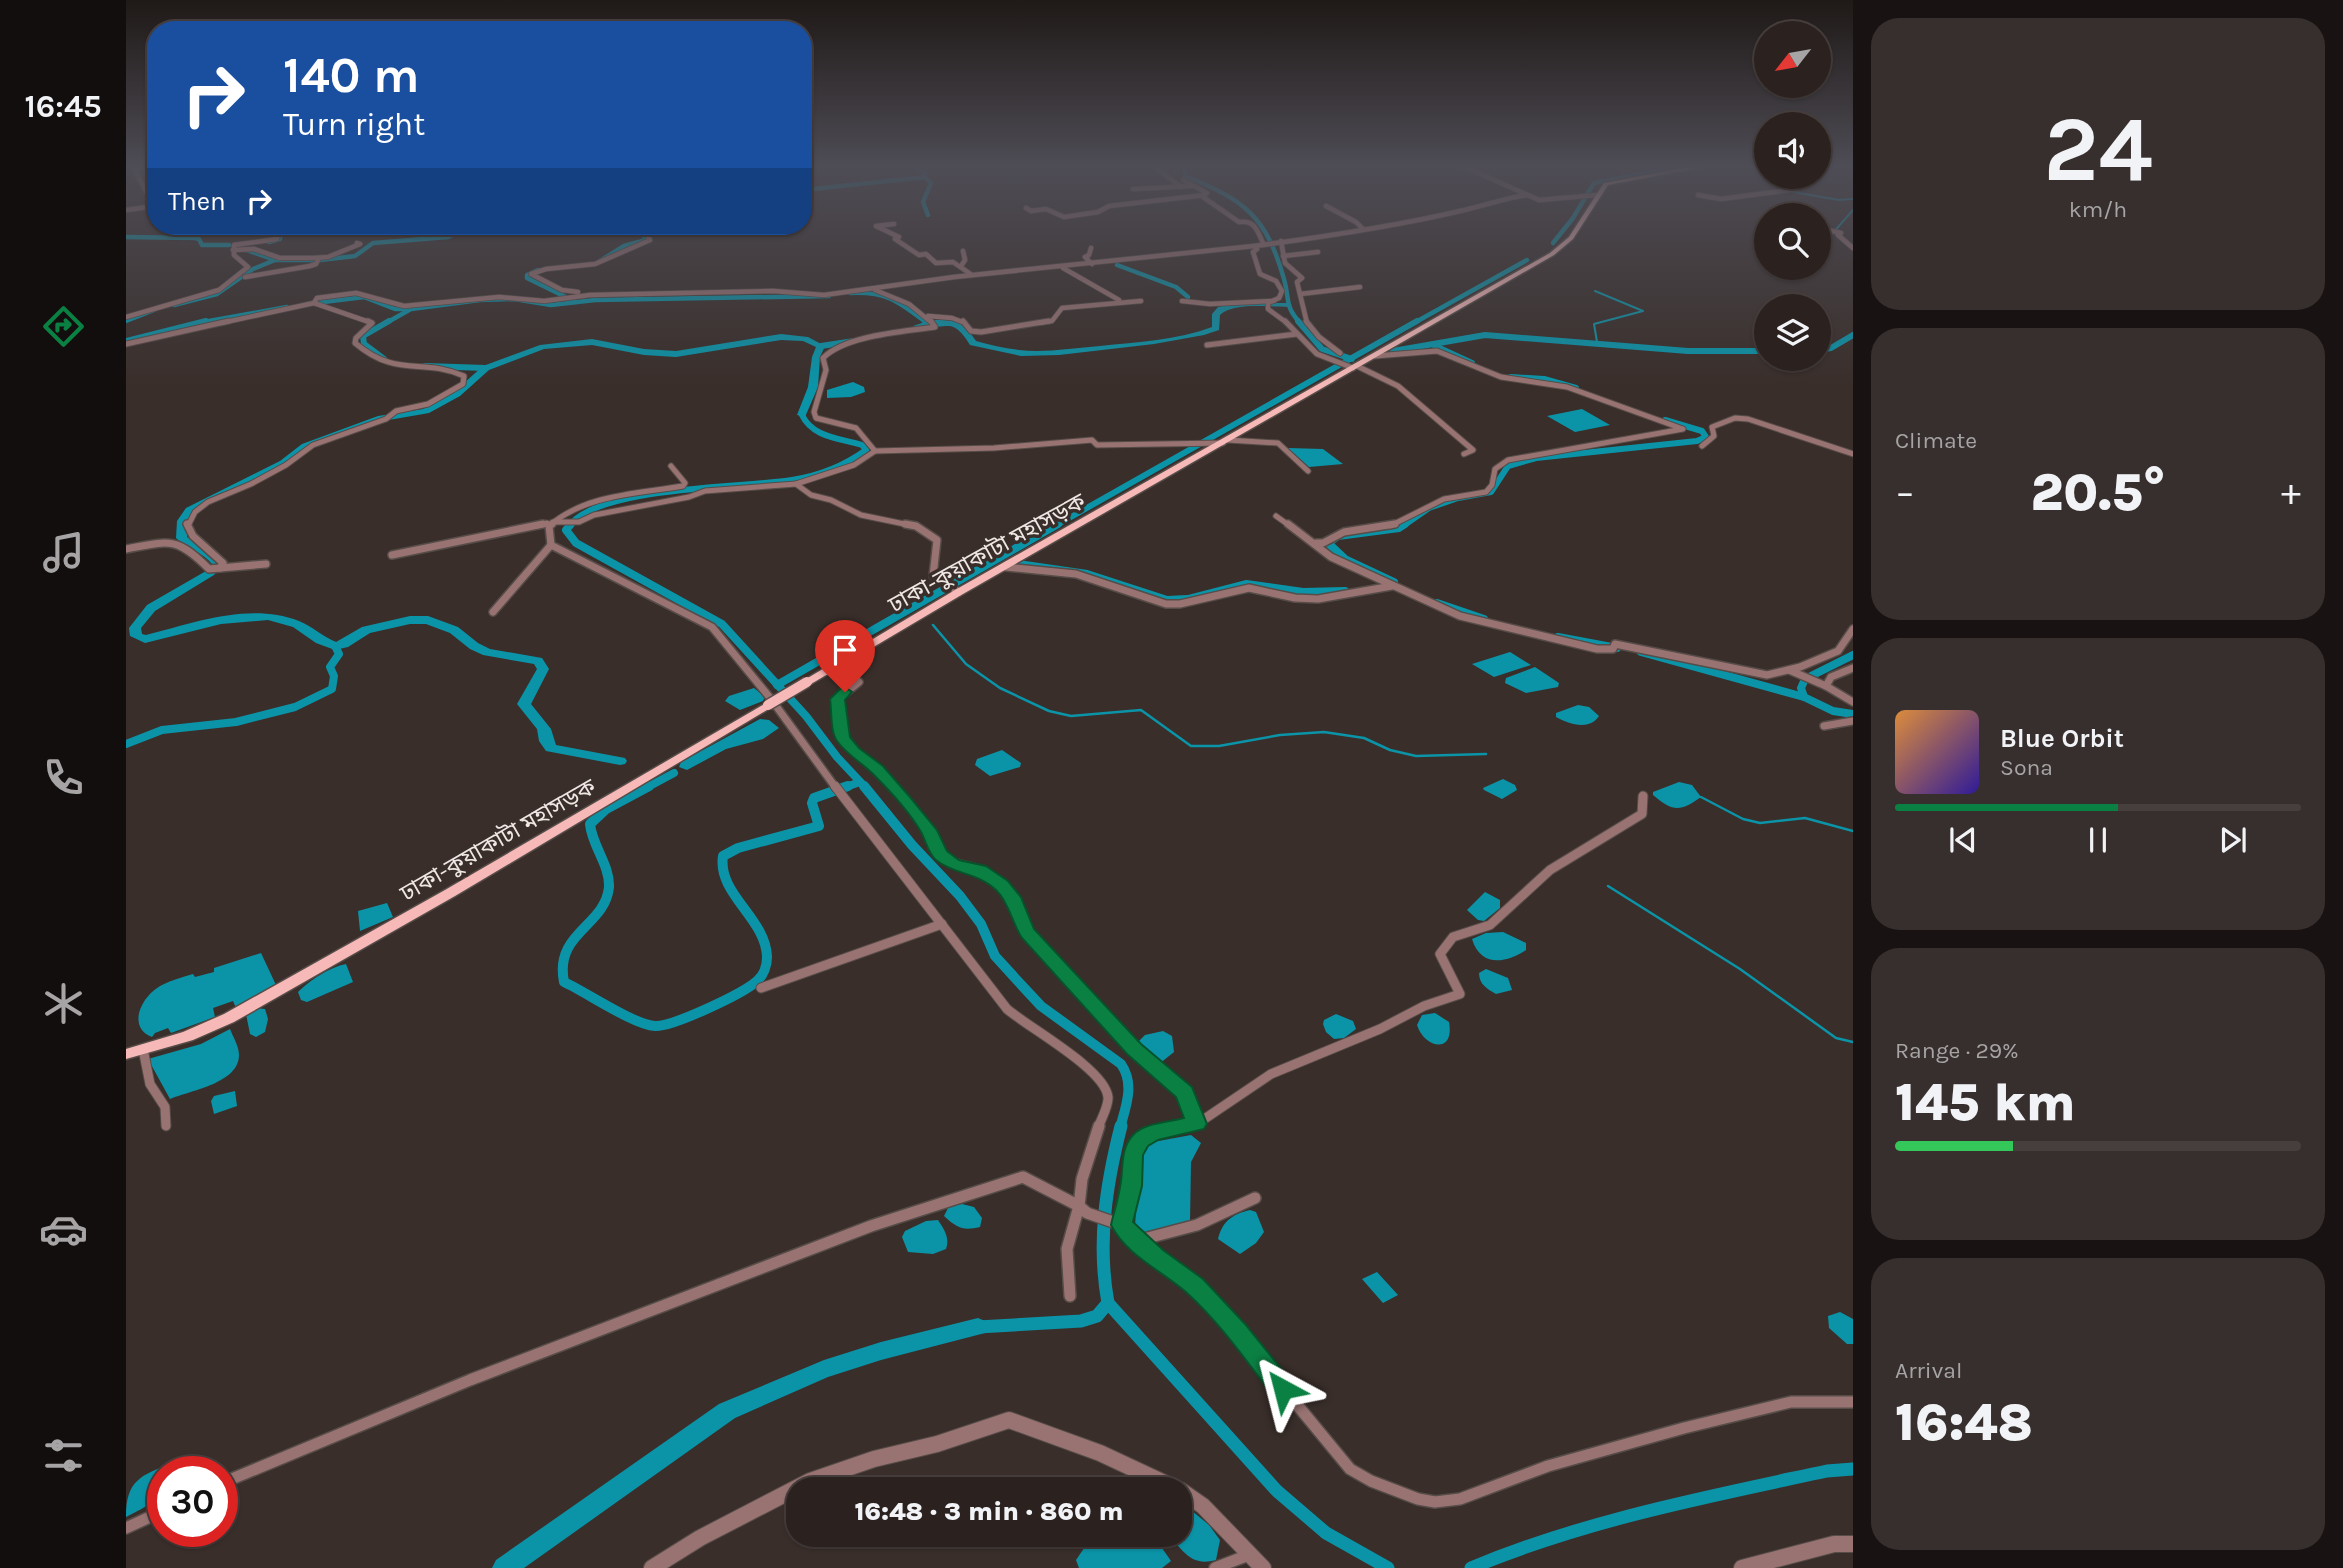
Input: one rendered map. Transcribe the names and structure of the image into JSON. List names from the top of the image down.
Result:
{
  "streets": {
    "main road": ["ঢাকা-কুয়াকাটা মহাসড়ক"]
  },
  "north": "bottom left",
  "page": {
    "tabs": "16:45",
    "tile": [
      ["24", "km/h"],
      "Climate",
      ["Range · 29%", "145 km"],
      ["Arrival", "16:48"]
    ],
    "turn": ["140 m", "Turn right"],
    "then": "Then",
    "heat": ["−", "20.5°", "+"],
    "song": ["Blue Orbit", "Sona"],
    "limit": "30",
    "trip": "16:48 · 3 min · 860 m"
  }
}
